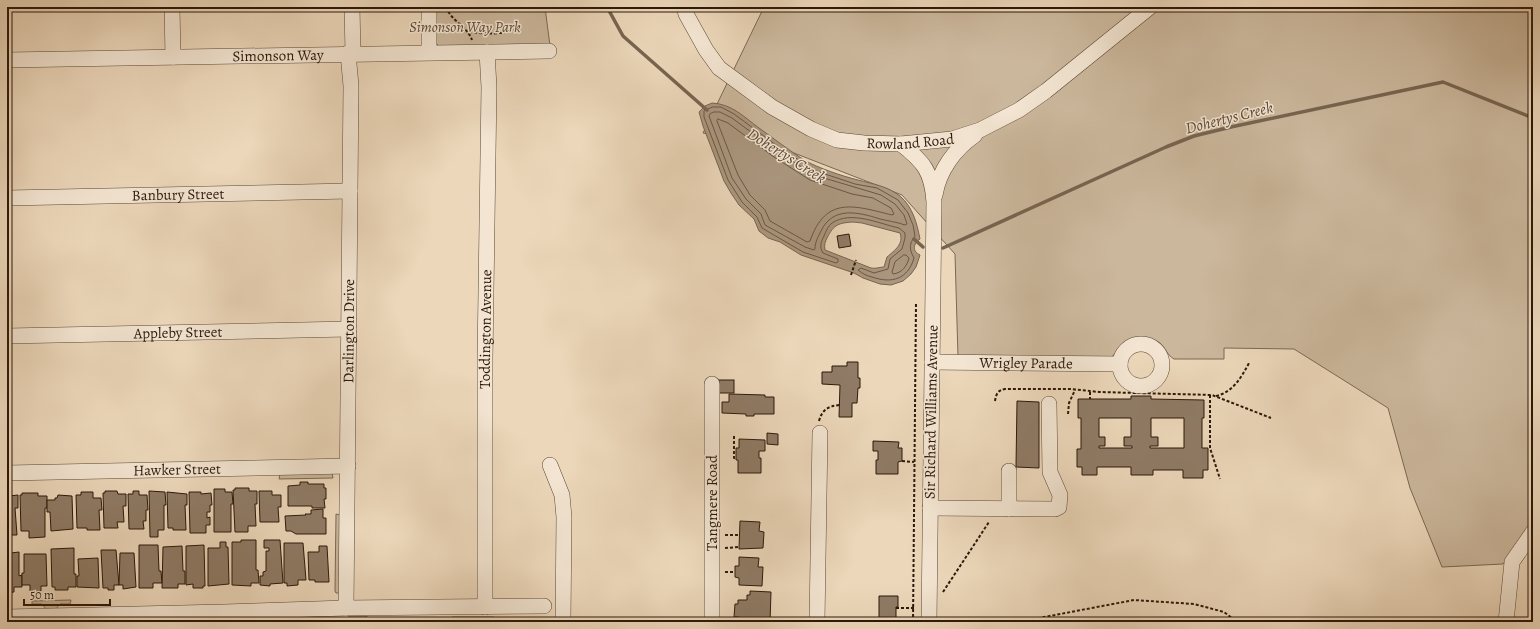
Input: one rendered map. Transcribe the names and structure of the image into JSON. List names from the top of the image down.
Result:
{
  "streets": {
    "street": [
      "Simonson Way",
      "Rowland Road",
      "Banbury Street",
      "Toddington Avenue",
      "Darlington Drive",
      "Appleby Street",
      "Wrigley Parade",
      "Sir Richard Williams Avenue",
      "Hawker Street",
      "Tangmere Road"
    ]
  },
  "crossings": [
    ["Simonson Way", "Toddington Avenue"],
    ["Simonson Way", "Darlington Drive"],
    ["Banbury Street", "Darlington Drive"],
    ["Darlington Drive", "Appleby Street"],
    ["Darlington Drive", "Hawker Street"],
    ["Wrigley Parade", "Sir Richard Williams Avenue"]
  ],
  "water": ["Dohertys Creek"],
  "parks": ["Simonson Way Park"],
  "scale_bar": "50 m"
}
